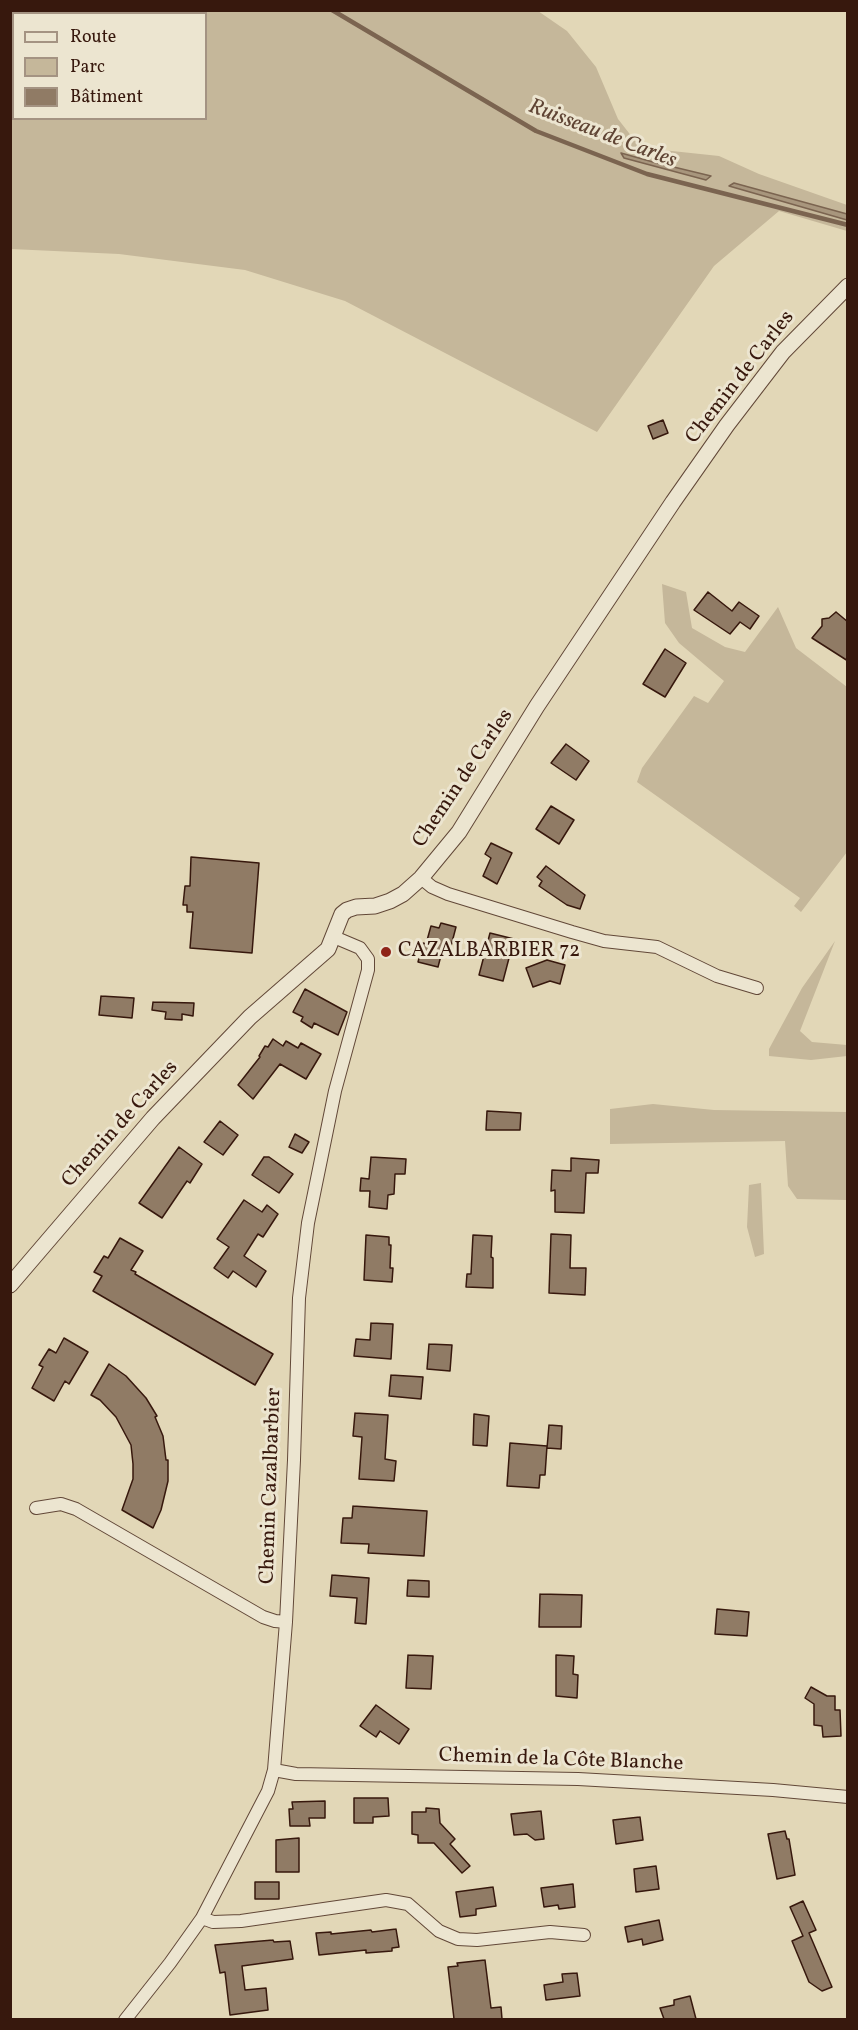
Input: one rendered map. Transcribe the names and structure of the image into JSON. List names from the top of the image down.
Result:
{
  "streets": {
    "street": ["Chemin de Carles", "Chemin Cazalbarbier", "Chemin de la Côte Blanche"]
  },
  "crossings": [
    ["Chemin de Carles", "Chemin Cazalbarbier"],
    ["Chemin Cazalbarbier", "Chemin de la Côte Blanche"]
  ],
  "water": ["Ruisseau de Carles"],
  "places": ["CAZALBARBIER 72"],
  "legend": ["Route", "Parc", "Bâtiment"]
}
